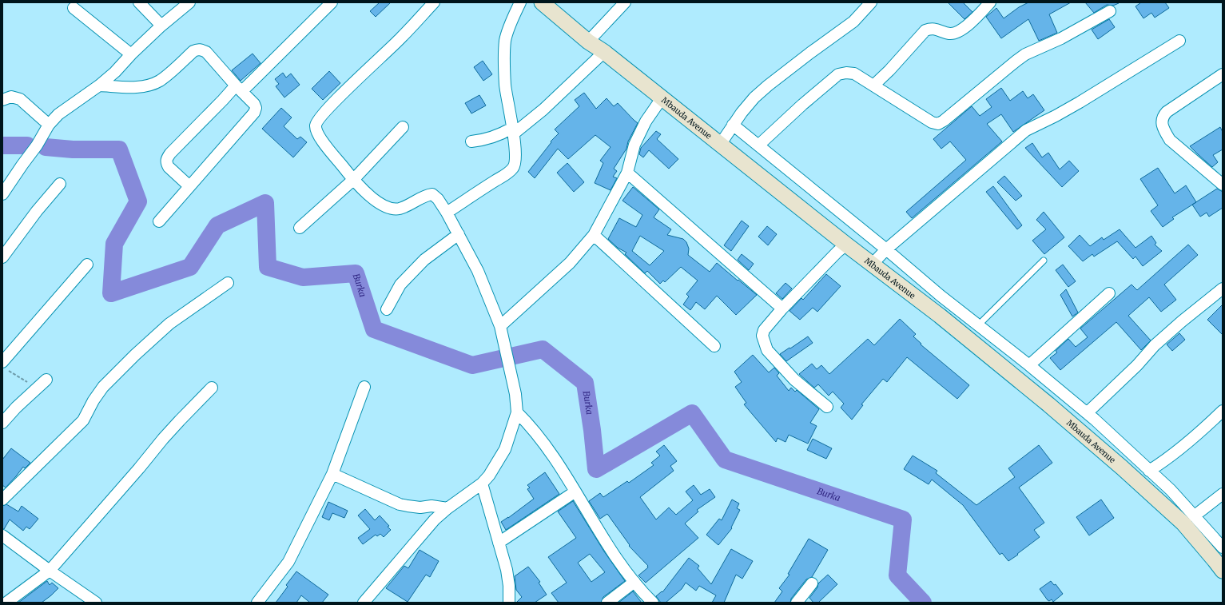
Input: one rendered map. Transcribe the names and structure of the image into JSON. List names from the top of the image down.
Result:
{
  "streets": {
    "street": ["Mbauda Avenue"]
  },
  "water": ["Burka"]
}
